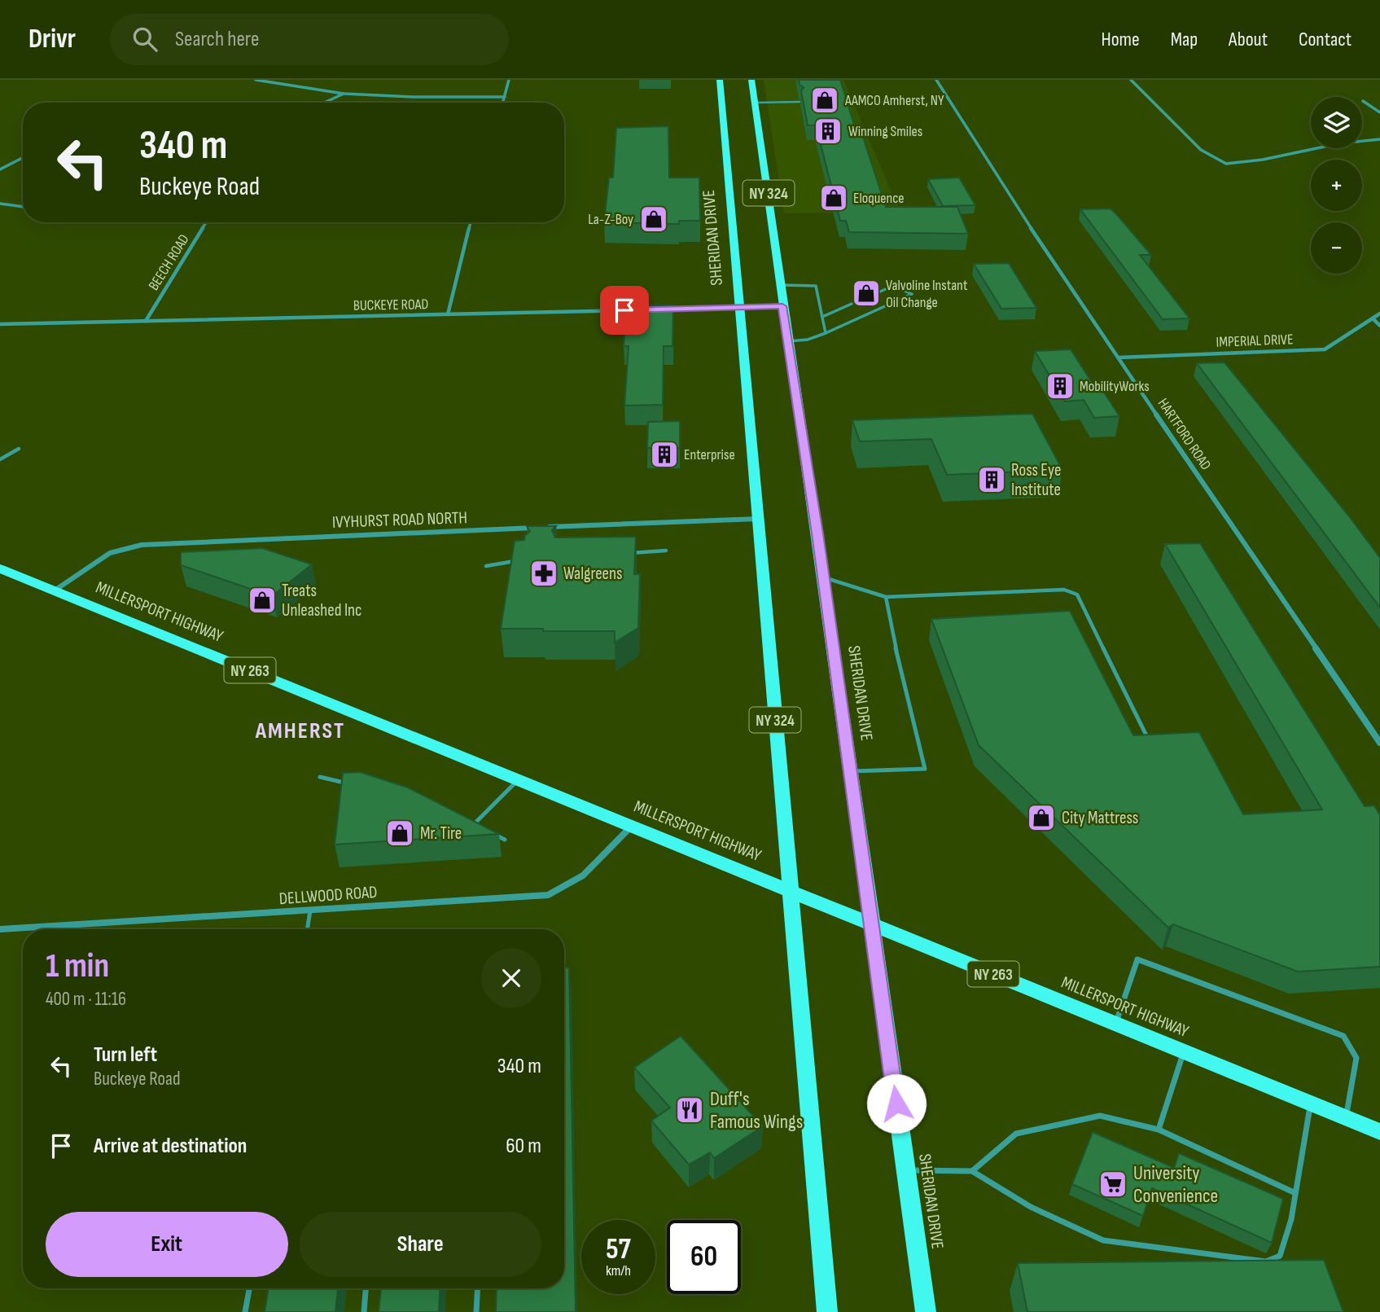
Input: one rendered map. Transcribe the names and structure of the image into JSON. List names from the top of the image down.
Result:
{
  "streets": {
    "main road": [
      "NY 324",
      "SHERIDAN DRIVE",
      "MILLERSPORT HIGHWAY",
      "NY 263"
    ],
    "street": [
      "BEECH ROAD",
      "BUCKEYE ROAD",
      "IMPERIAL DRIVE",
      "HARTFORD ROAD",
      "IVYHURST ROAD NORTH",
      "DELLWOOD ROAD"
    ]
  },
  "crossings": [
    ["SHERIDAN DRIVE", "IVYHURST ROAD NORTH"],
    ["SHERIDAN DRIVE", "MILLERSPORT HIGHWAY"],
    ["BEECH ROAD", "BUCKEYE ROAD"],
    ["IMPERIAL DRIVE", "HARTFORD ROAD"],
    ["IVYHURST ROAD NORTH", "MILLERSPORT HIGHWAY"],
    ["MILLERSPORT HIGHWAY", "DELLWOOD ROAD"]
  ],
  "districts": ["AMHERST"],
  "places": {
    "shop": [
      "AAMCO Amherst, NY",
      "Eloquence",
      "La-Z-Boy",
      "Valvoline Instant Oil Change",
      "Treats Unleashed Inc",
      "City Mattress",
      "Mr. Tire"
    ],
    "building": [
      "Winning Smiles",
      "MobilityWorks",
      "Enterprise",
      "Ross Eye Institute"
    ],
    "pharmacy": ["Walgreens"],
    "restaurant": ["Duff's Famous Wings"],
    "supermarket": ["University Convenience"]
  },
  "page": {
    "header": "Drivr",
    "search": "Search here",
    "nav": [
      "Home",
      "Map",
      "About",
      "Contact"
    ],
    "map_buttons": ["+", "−"],
    "turn": ["340 m", "Buckeye Road"],
    "heading": ["1 min", "400 m · 11:16"],
    "list": [
      {
        "name": "Turn left",
        "note": "Buckeye Road",
        "value": "340 m"
      },
      {
        "name": "Arrive at destination",
        "value": "60 m"
      }
    ],
    "buttons": ["Exit", "Share"],
    "speed": "57 km/h",
    "limit": "60"
  }
}
